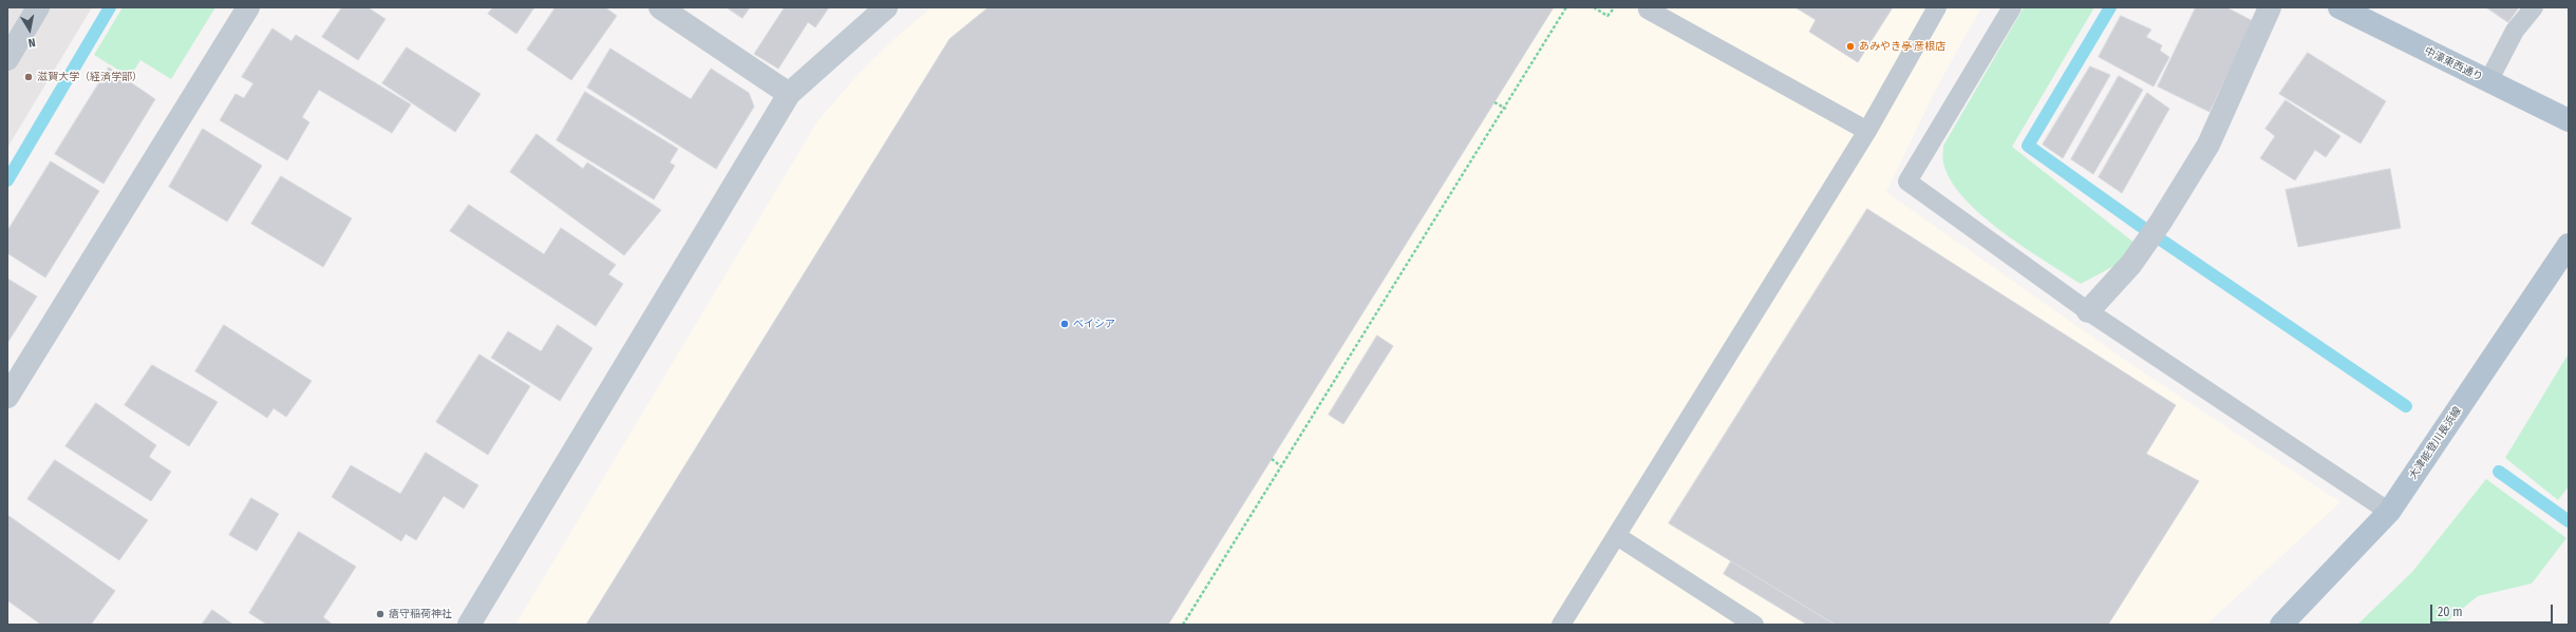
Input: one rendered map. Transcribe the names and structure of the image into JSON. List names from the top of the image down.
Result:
{
  "streets": {
    "main road": ["中濠東西通り", "大津能登川長浜線"]
  },
  "places": [
    "あみやき亭 彦根店",
    "滋賀大学（経済学部）",
    "ベイシア",
    "瘡守稲荷神社"
  ],
  "scale_bar": "20 m",
  "north": "bottom"
}
